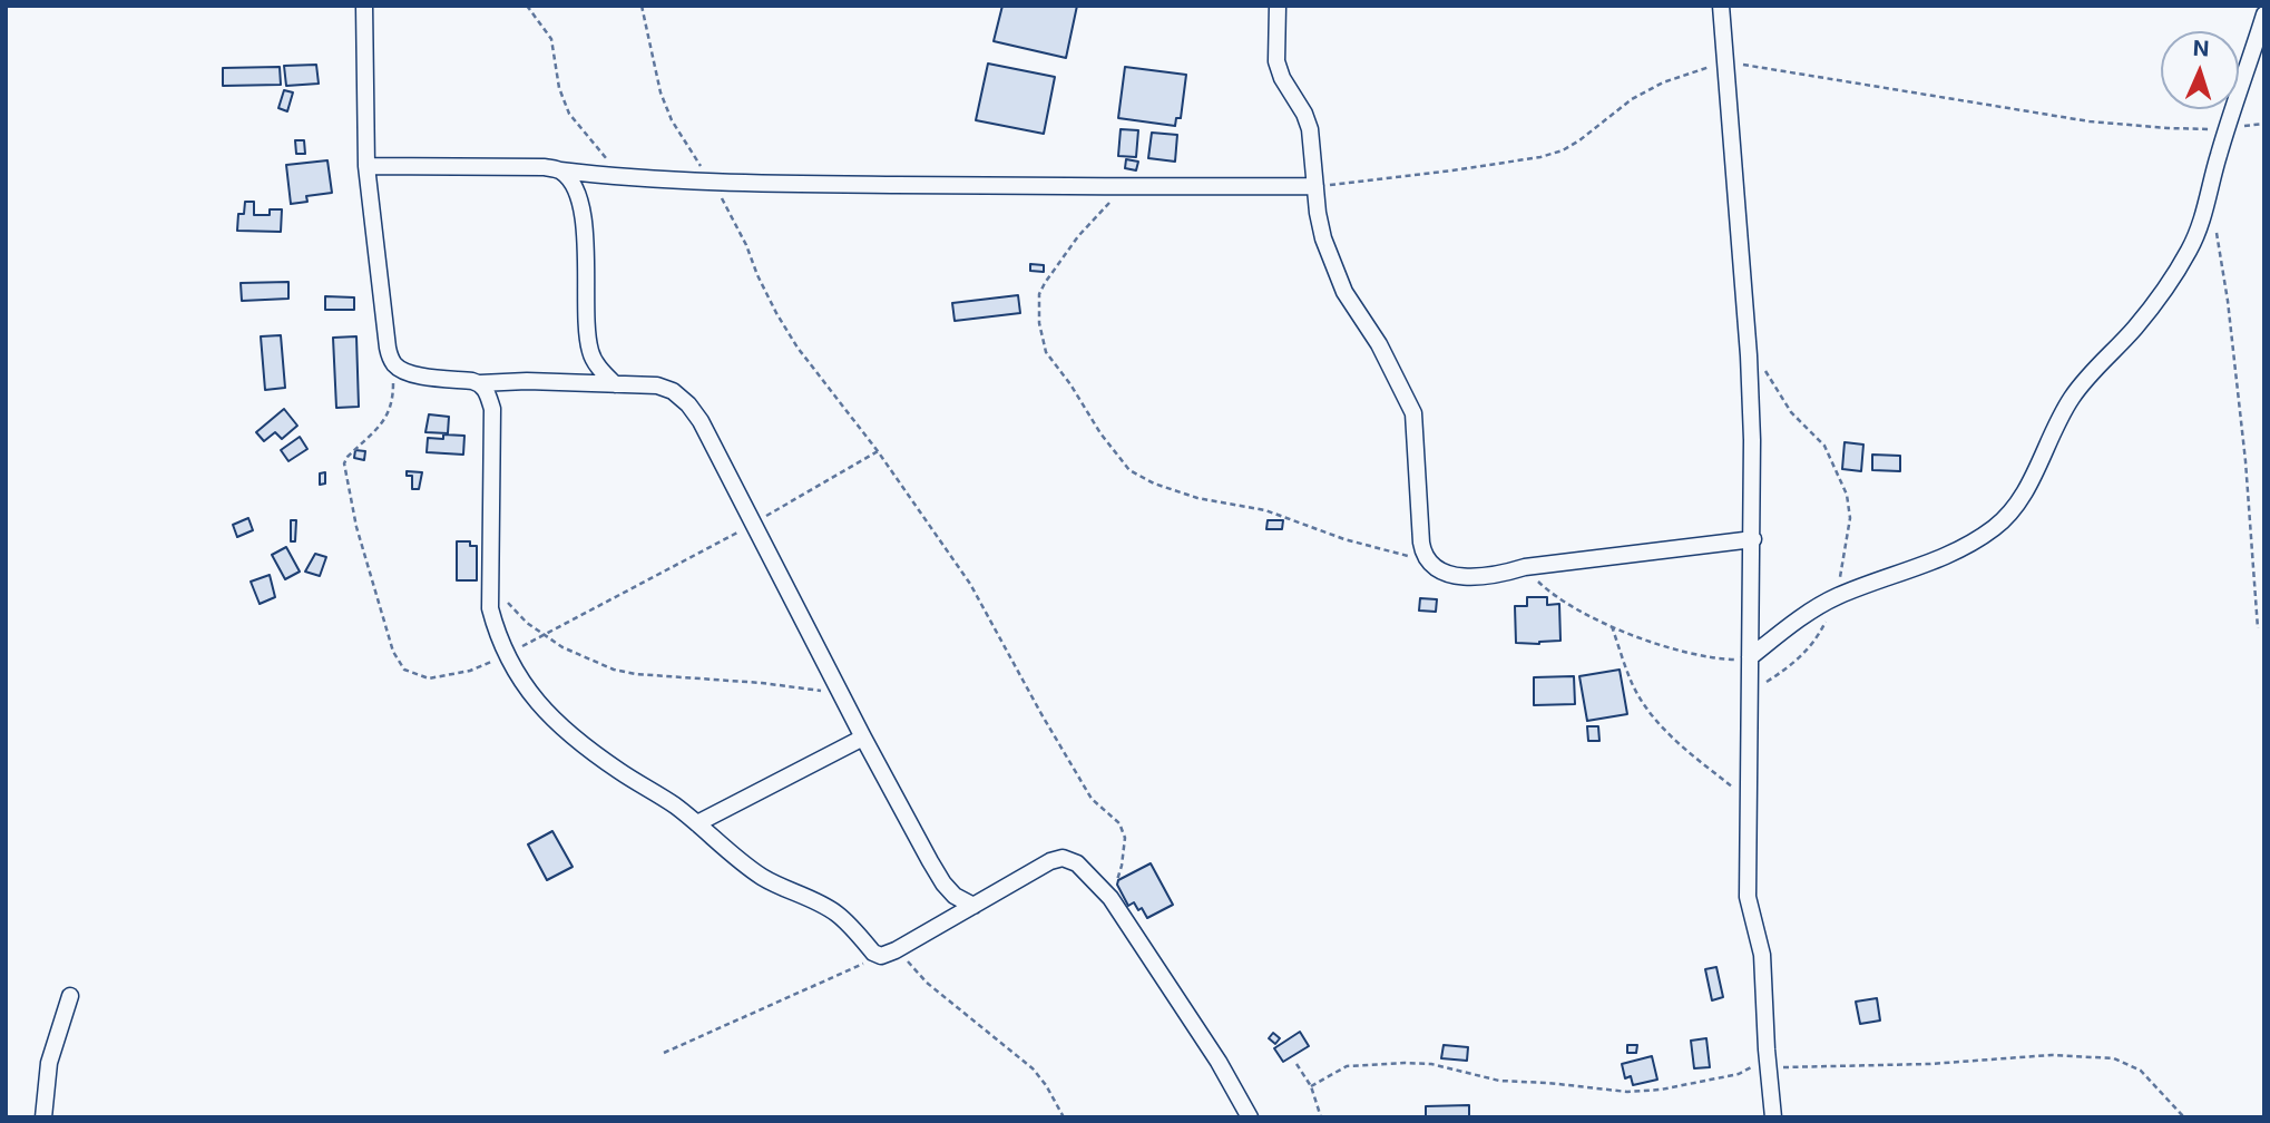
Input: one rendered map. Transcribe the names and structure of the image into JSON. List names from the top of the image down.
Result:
{
  "north": "top"
}
